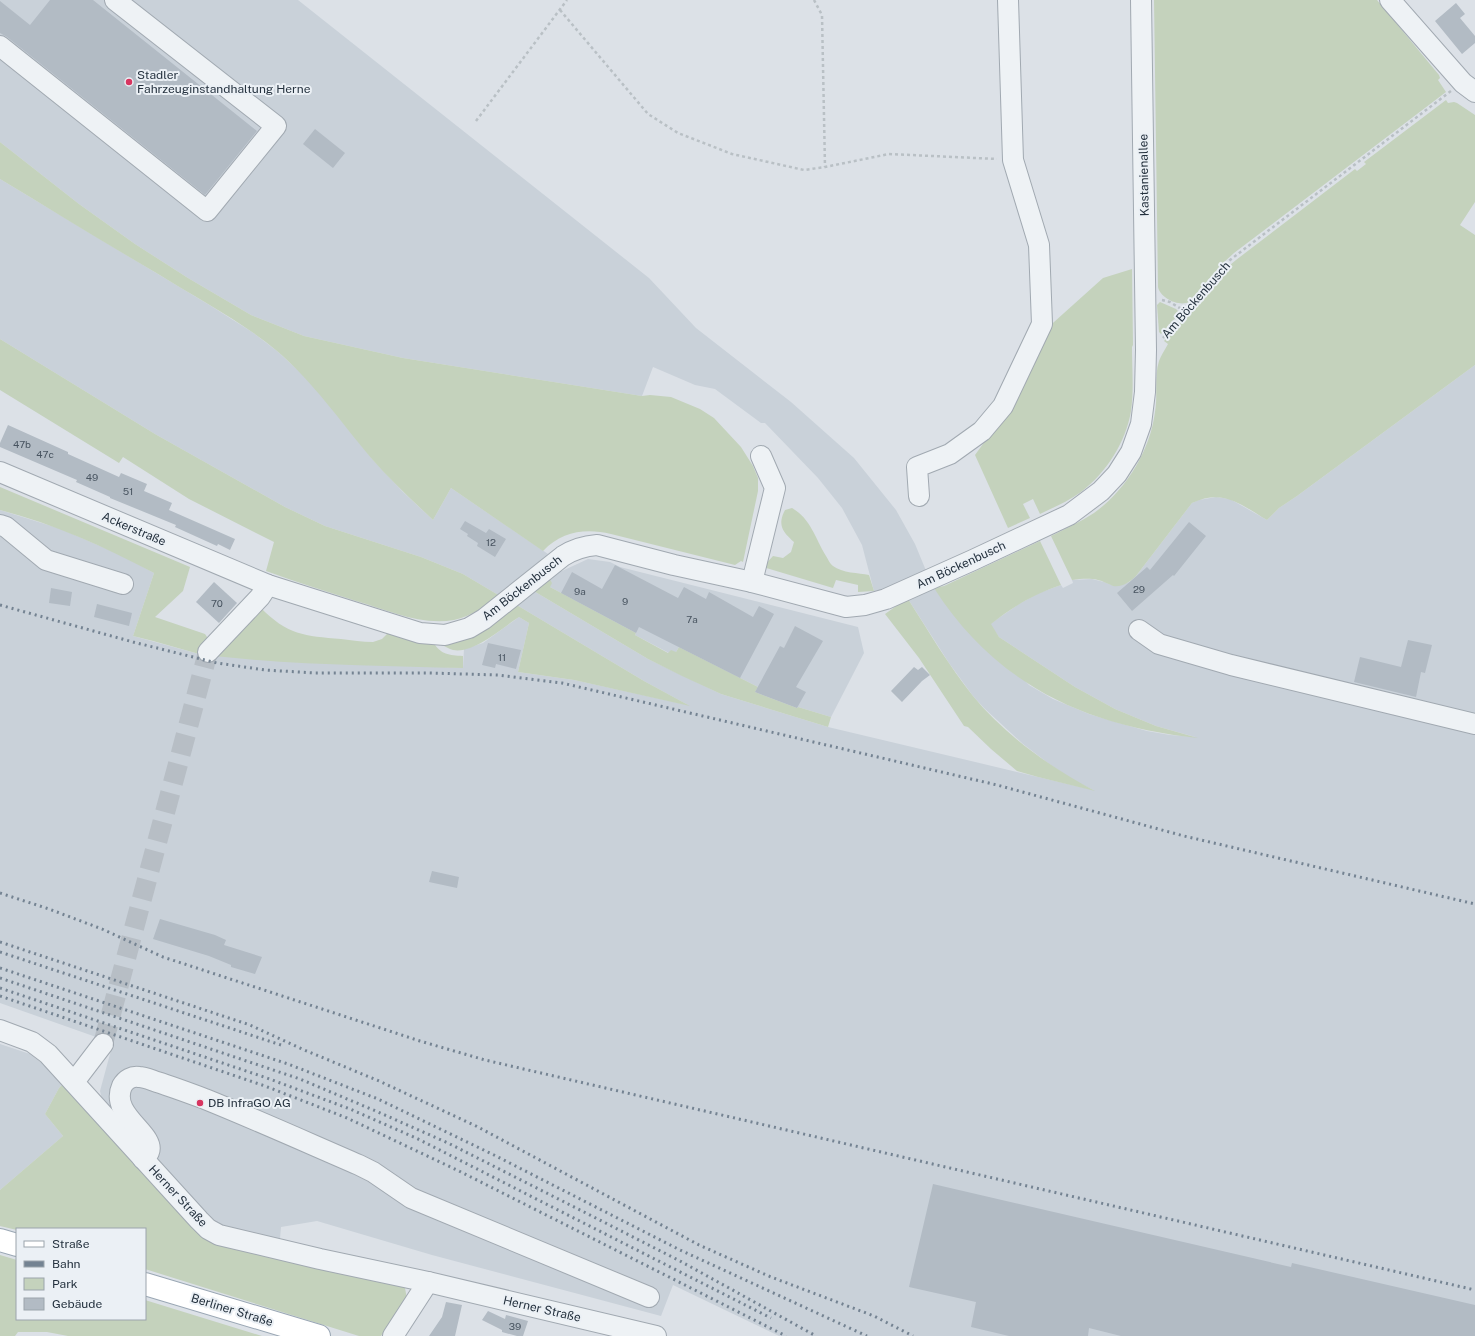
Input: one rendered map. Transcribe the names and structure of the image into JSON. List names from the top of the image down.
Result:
{
  "streets": {
    "main road": ["Berliner Straße"],
    "street": [
      "Kastanienallee",
      "Am Böckenbusch",
      "Ackerstraße",
      "Herner Straße"
    ]
  },
  "crossings": [
    ["Kastanienallee", "Am Böckenbusch"],
    ["Am Böckenbusch", "Ackerstraße"]
  ],
  "places": ["Stadler Fahrzeuginstandhaltung Herne", "DB InfraGO AG"],
  "house_numbers": [
    "47b",
    "47c",
    "49",
    "51",
    "12",
    "29",
    "9a",
    "9",
    "70",
    "7a",
    "11",
    "39"
  ],
  "legend": [
    "Straße",
    "Bahn",
    "Park",
    "Gebäude"
  ]
}
